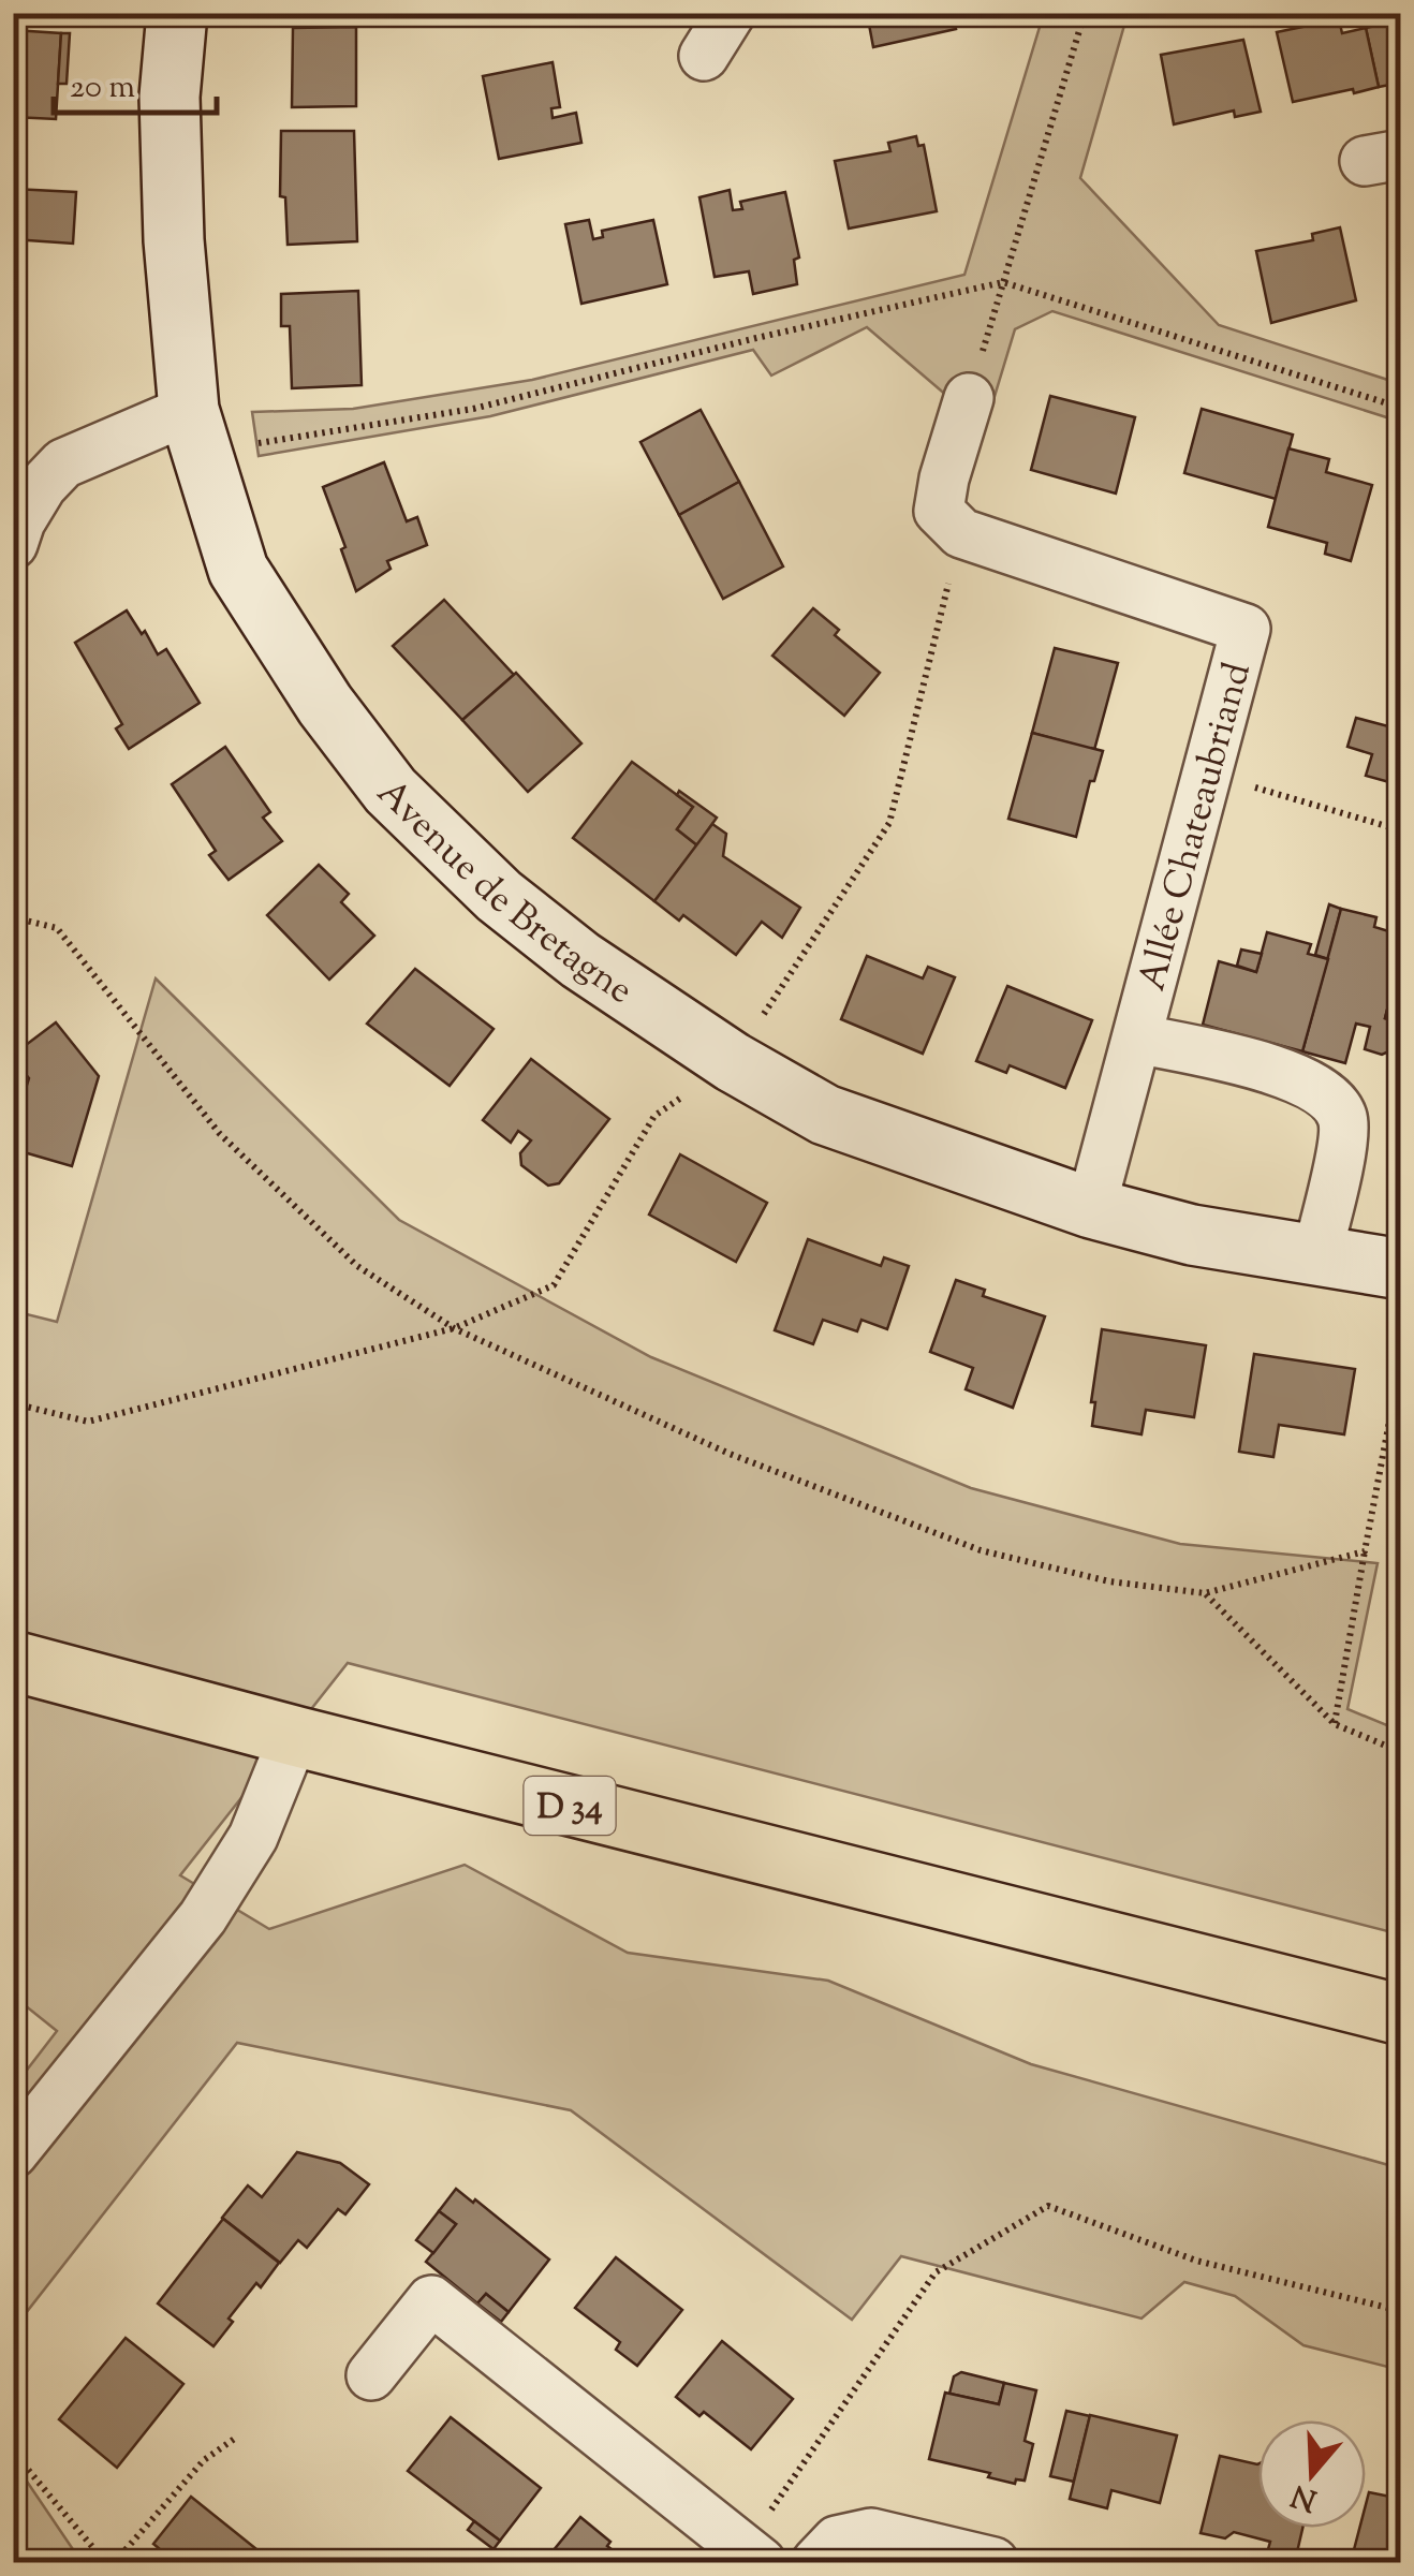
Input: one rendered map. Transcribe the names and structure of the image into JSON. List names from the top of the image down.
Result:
{
  "streets": {
    "main road": ["D 34"],
    "street": ["Allée Chateaubriand", "Avenue de Bretagne"]
  },
  "crossings": [
    ["Allée Chateaubriand", "Avenue de Bretagne"]
  ],
  "scale_bar": "20 m",
  "north": "bottom"
}
